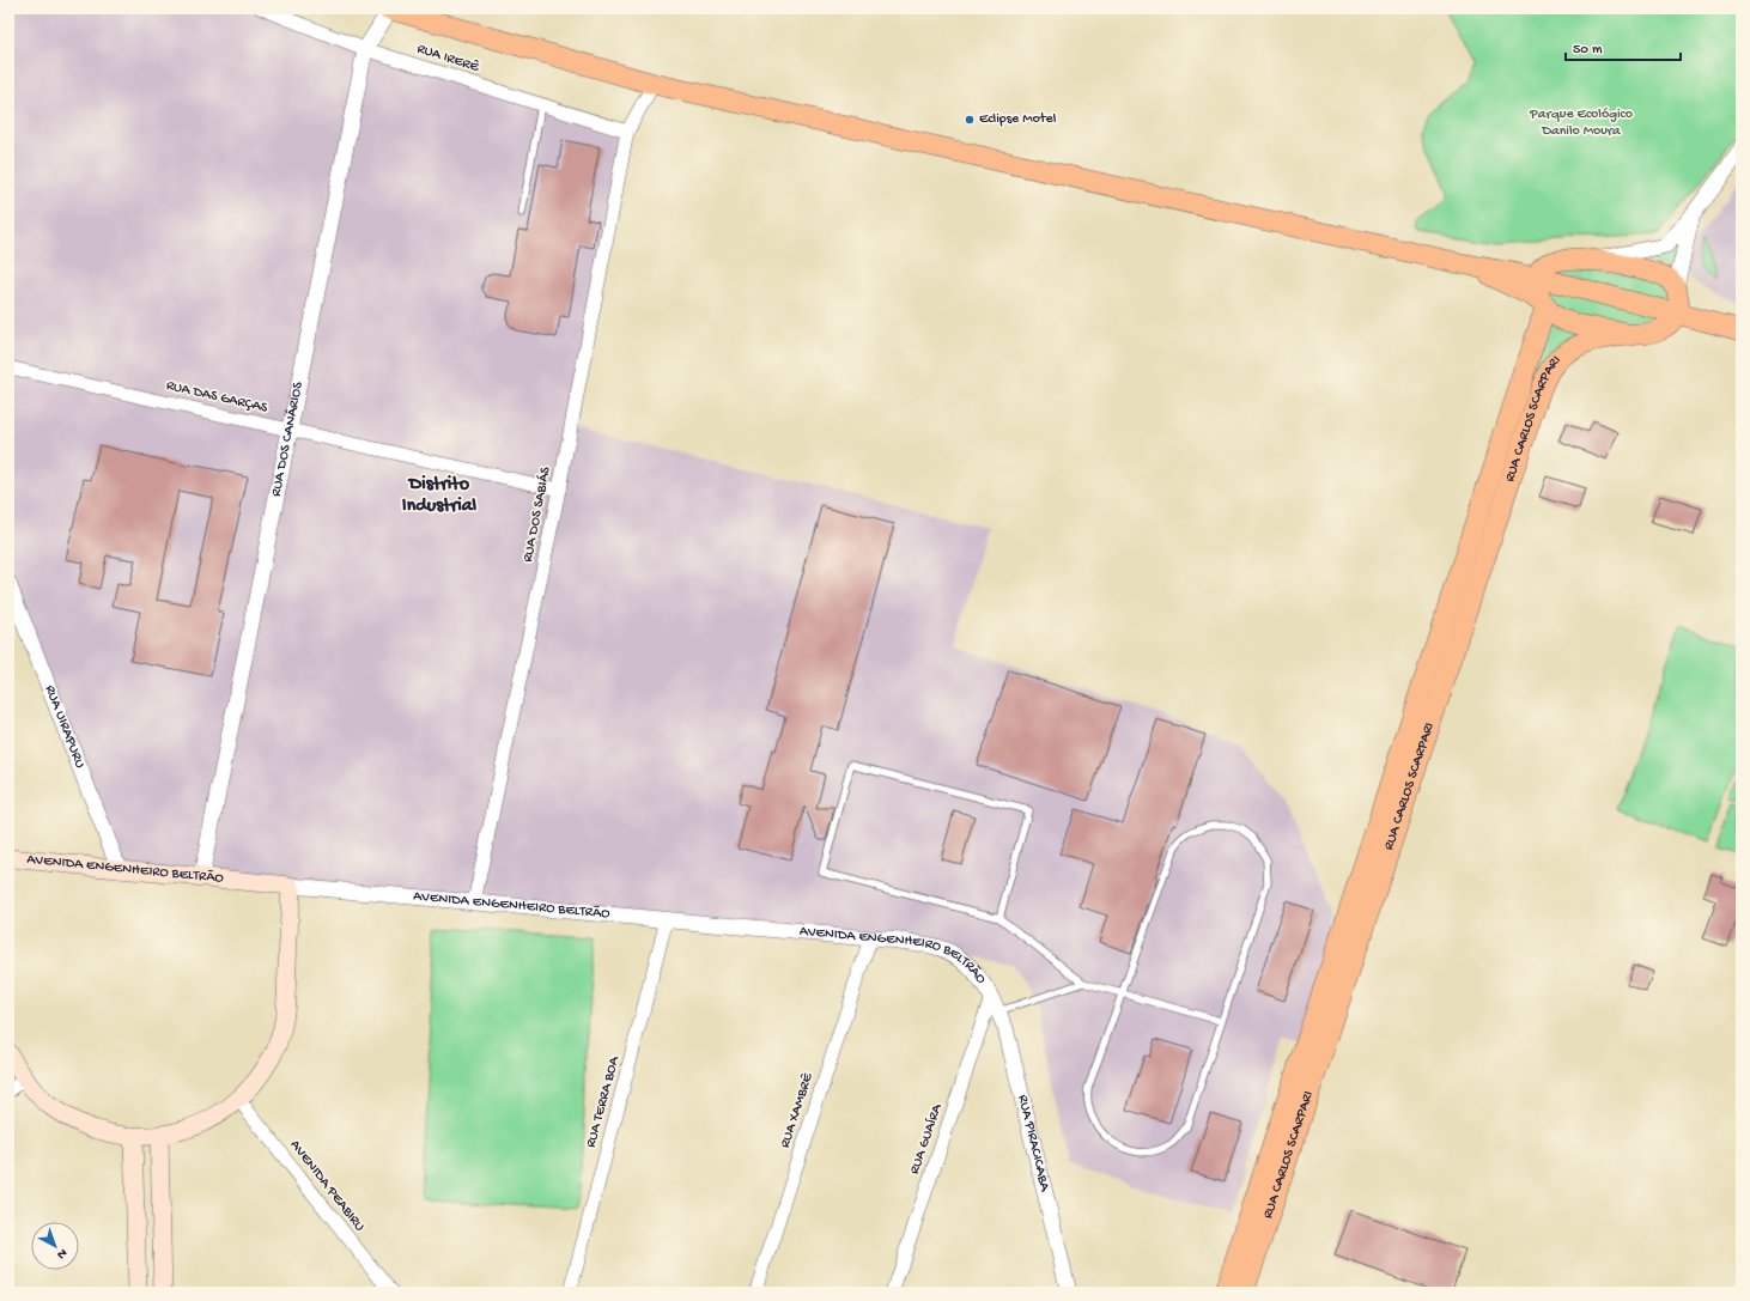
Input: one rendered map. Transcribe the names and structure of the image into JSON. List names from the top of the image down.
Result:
{
  "streets": {
    "main road": ["RUA CARLOS SCARPARI", "AVENIDA ENGENHEIRO BELTRÃO"],
    "street": [
      "RUA IRERÊ",
      "RUA DAS GARÇAS",
      "RUA DOS CANÁRIOS",
      "RUA DOS SABIÁS",
      "RUA UIRAPURU",
      "RUA TERRA BOA",
      "RUA XAMBRÊ",
      "RUA GUAÍRA",
      "RUA PIRACICABA",
      "AVENIDA PEABIRU"
    ]
  },
  "crossings": [
    ["RUA IRERÊ", "RUA DOS CANÁRIOS"],
    ["RUA IRERÊ", "RUA DOS SABIÁS"],
    ["RUA DAS GARÇAS", "RUA DOS CANÁRIOS"],
    ["RUA DAS GARÇAS", "RUA DOS SABIÁS"],
    ["RUA DOS CANÁRIOS", "AVENIDA ENGENHEIRO BELTRÃO"],
    ["RUA DOS SABIÁS", "AVENIDA ENGENHEIRO BELTRÃO"],
    ["RUA UIRAPURU", "AVENIDA ENGENHEIRO BELTRÃO"],
    ["AVENIDA ENGENHEIRO BELTRÃO", "RUA TERRA BOA"],
    ["AVENIDA ENGENHEIRO BELTRÃO", "RUA XAMBRÊ"],
    ["AVENIDA ENGENHEIRO BELTRÃO", "RUA GUAÍRA"],
    ["AVENIDA ENGENHEIRO BELTRÃO", "RUA PIRACICABA"],
    ["RUA GUAÍRA", "RUA PIRACICABA"]
  ],
  "districts": ["Distrito Industrial"],
  "parks": ["Parque Ecológico Danilo Moura"],
  "places": ["Eclipse Motel"],
  "scale_bar": "50 m",
  "north": "bottom right"
}
